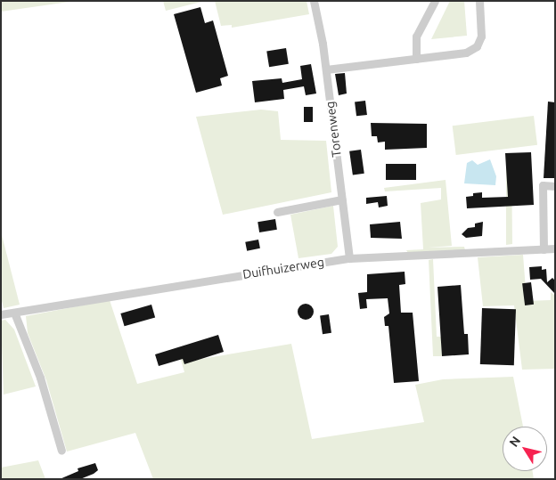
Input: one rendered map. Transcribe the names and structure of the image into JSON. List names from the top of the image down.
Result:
{
  "streets": {
    "street": ["Torenweg", "Duifhuizerweg"]
  },
  "crossings": [
    ["Torenweg", "Duifhuizerweg"]
  ],
  "north": "top left"
}
